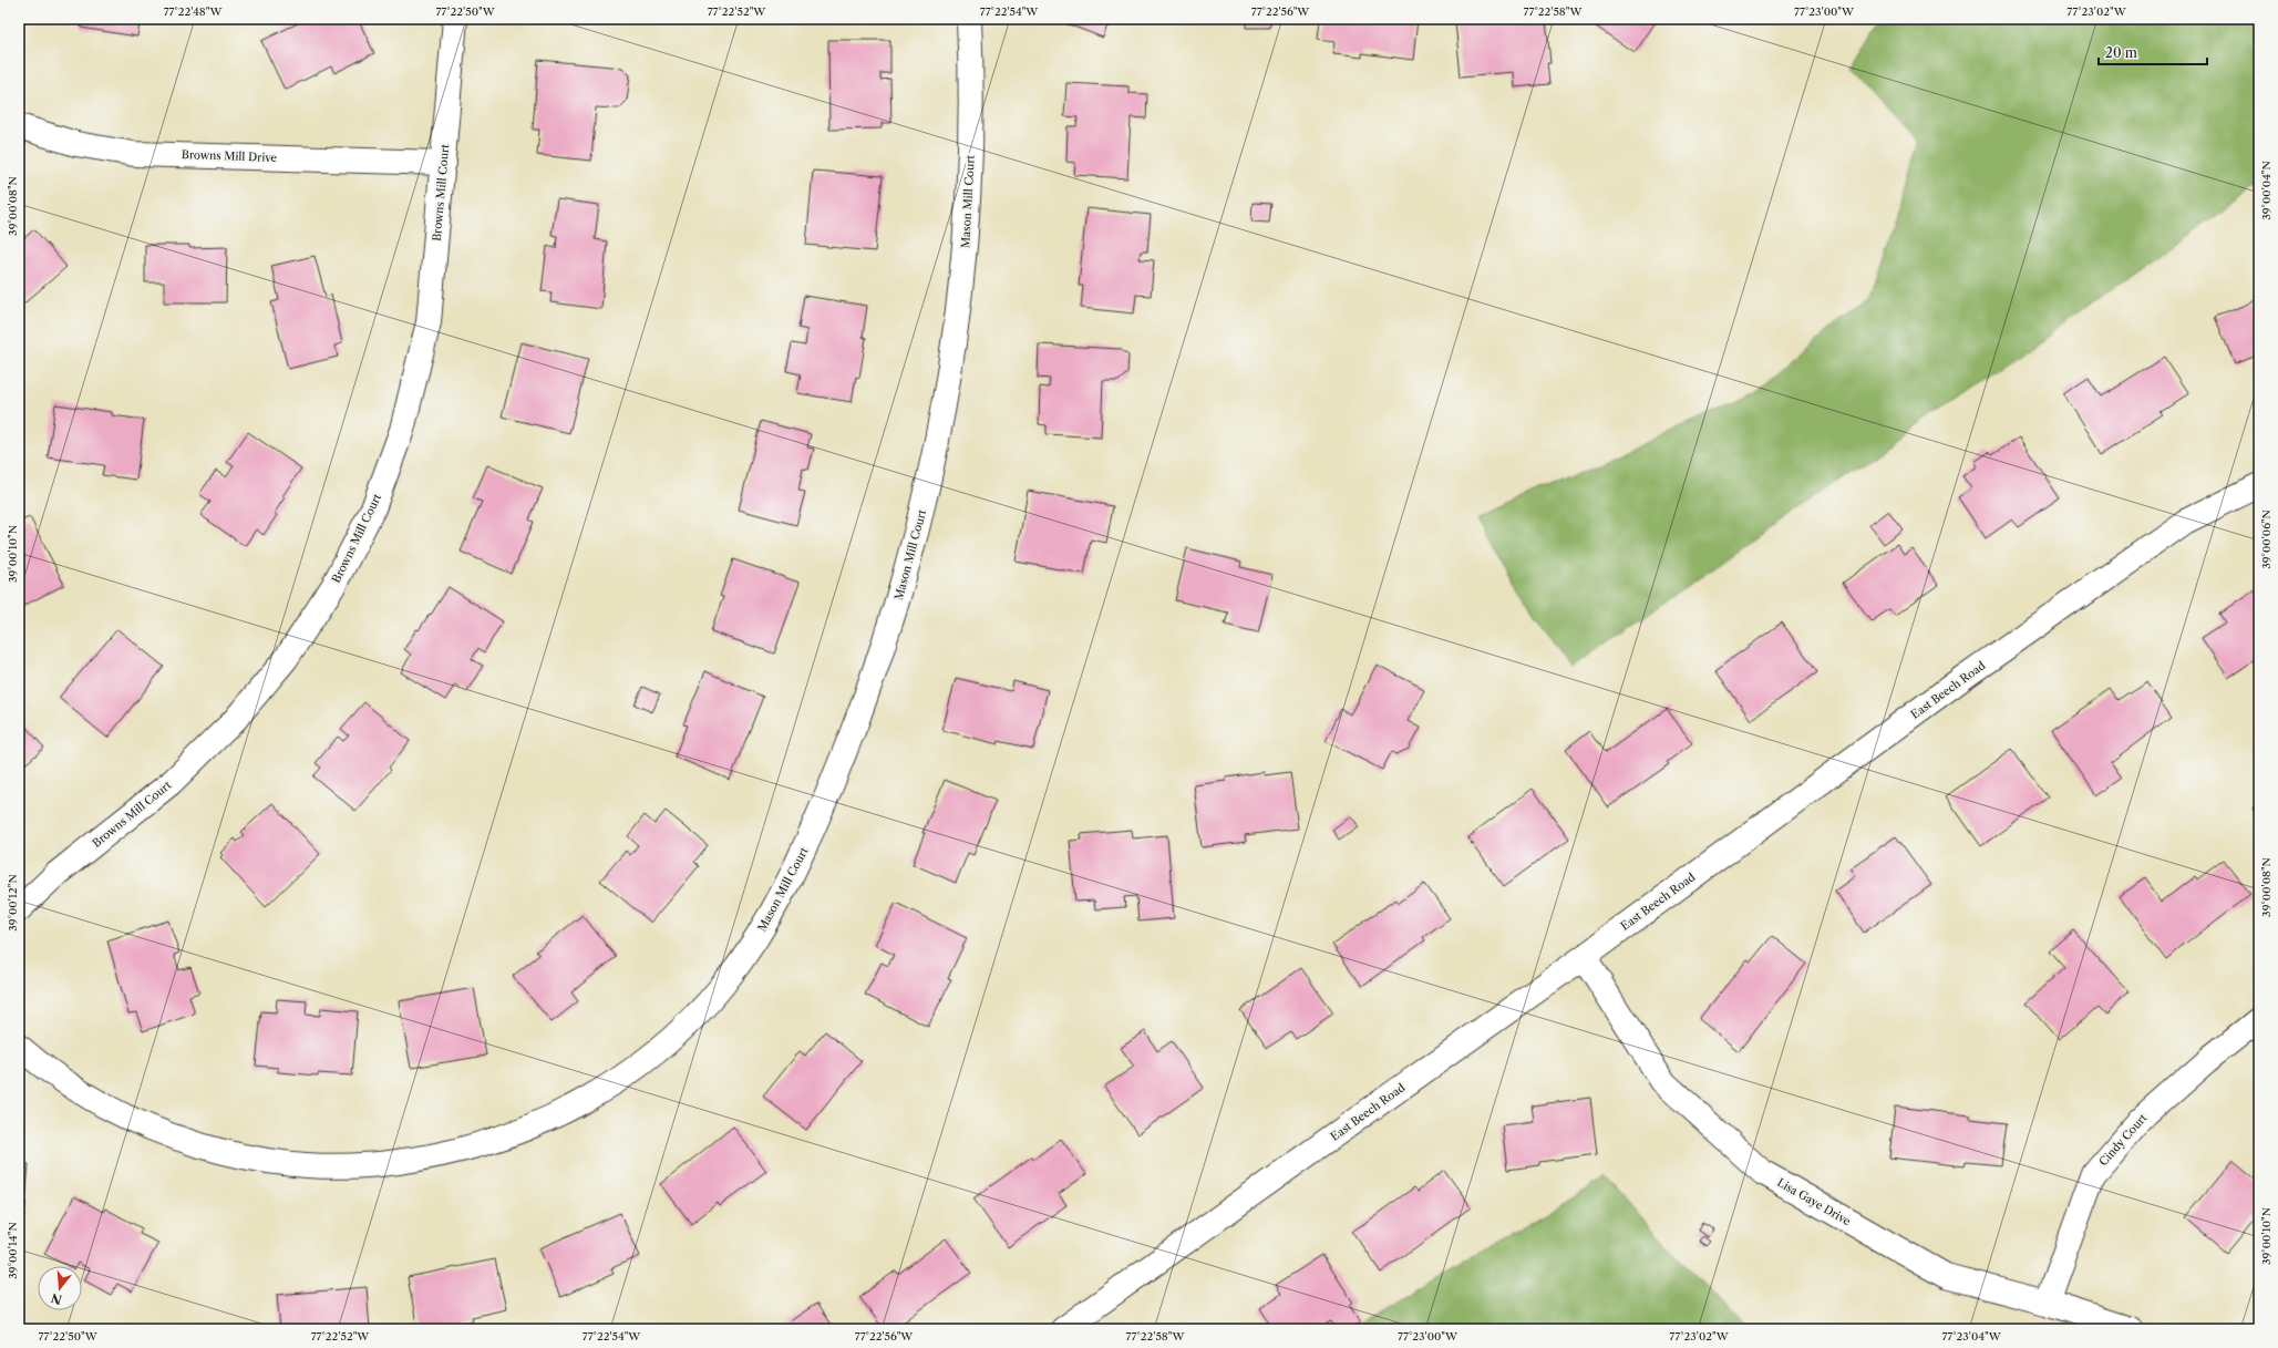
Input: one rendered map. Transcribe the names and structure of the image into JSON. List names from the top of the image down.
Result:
{
  "streets": {
    "street": [
      "Browns Mill Drive",
      "Browns Mill Court",
      "Mason Mill Court",
      "East Beech Road",
      "Cindy Court",
      "Lisa Gaye Drive"
    ]
  },
  "crossings": [
    ["Browns Mill Drive", "Browns Mill Court"],
    ["East Beech Road", "Lisa Gaye Drive"],
    ["Cindy Court", "Lisa Gaye Drive"]
  ],
  "scale_bar": "20 m",
  "north": "bottom",
  "coordinates": [
    "77°22'48\"W",
    "77°22'50\"W",
    "77°22'52\"W",
    "77°22'54\"W",
    "77°22'56\"W",
    "77°22'58\"W",
    "77°23'00\"W",
    "77°23'02\"W",
    "39°00'04\"N",
    "39°00'08\"N",
    "39°00'06\"N",
    "39°00'10\"N",
    "39°00'12\"N",
    "39°00'14\"N",
    "77°23'04\"W"
  ]
}
